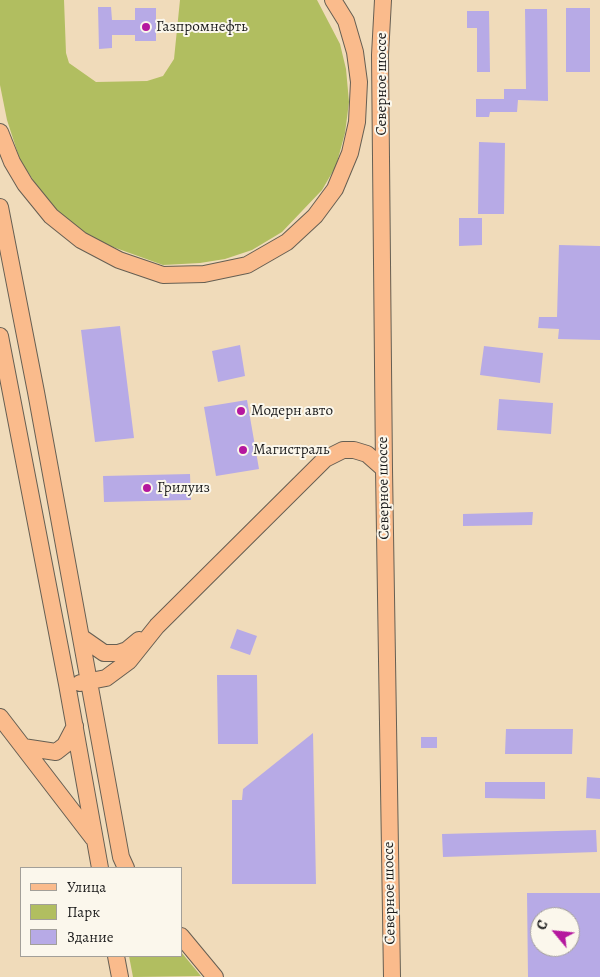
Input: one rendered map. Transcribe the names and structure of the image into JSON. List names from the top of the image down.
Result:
{
  "streets": {
    "main road": ["Северное шоссе"]
  },
  "places": [
    "Газпромнефть",
    "Модерн авто",
    "Магистраль",
    "Грилуиз"
  ],
  "legend": ["Улица", "Парк", "Здание"],
  "north": "top left"
}
